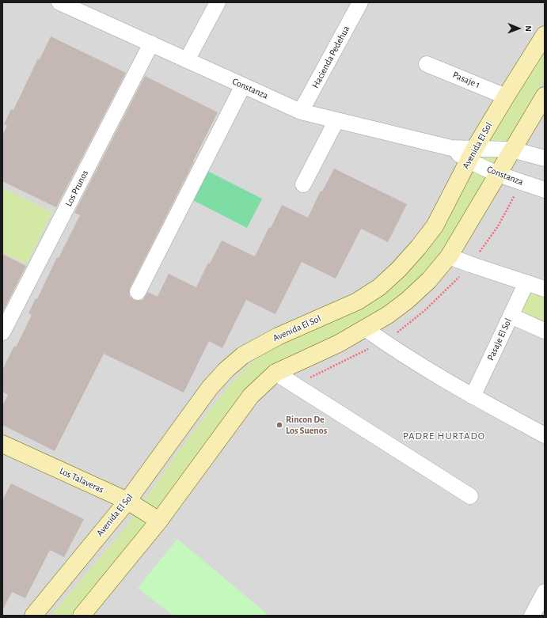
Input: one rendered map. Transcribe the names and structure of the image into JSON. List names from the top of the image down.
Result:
{
  "streets": {
    "main road": ["Avenida El Sol", "Los Talaveras"],
    "street": [
      "Hacienda Pedehua",
      "Pasaje 1",
      "Constanza",
      "Los Prunos",
      "Pasaje El Sol"
    ]
  },
  "crossings": [
    ["Hacienda Pedehua", "Constanza"],
    ["Pasaje 1", "Avenida El Sol"],
    ["Constanza", "Avenida El Sol"],
    ["Constanza", "Los Prunos"],
    ["Avenida El Sol", "Los Talaveras"]
  ],
  "districts": ["PADRE HURTADO"],
  "places": ["Rincon De Los Suenos"],
  "north": "right"
}
